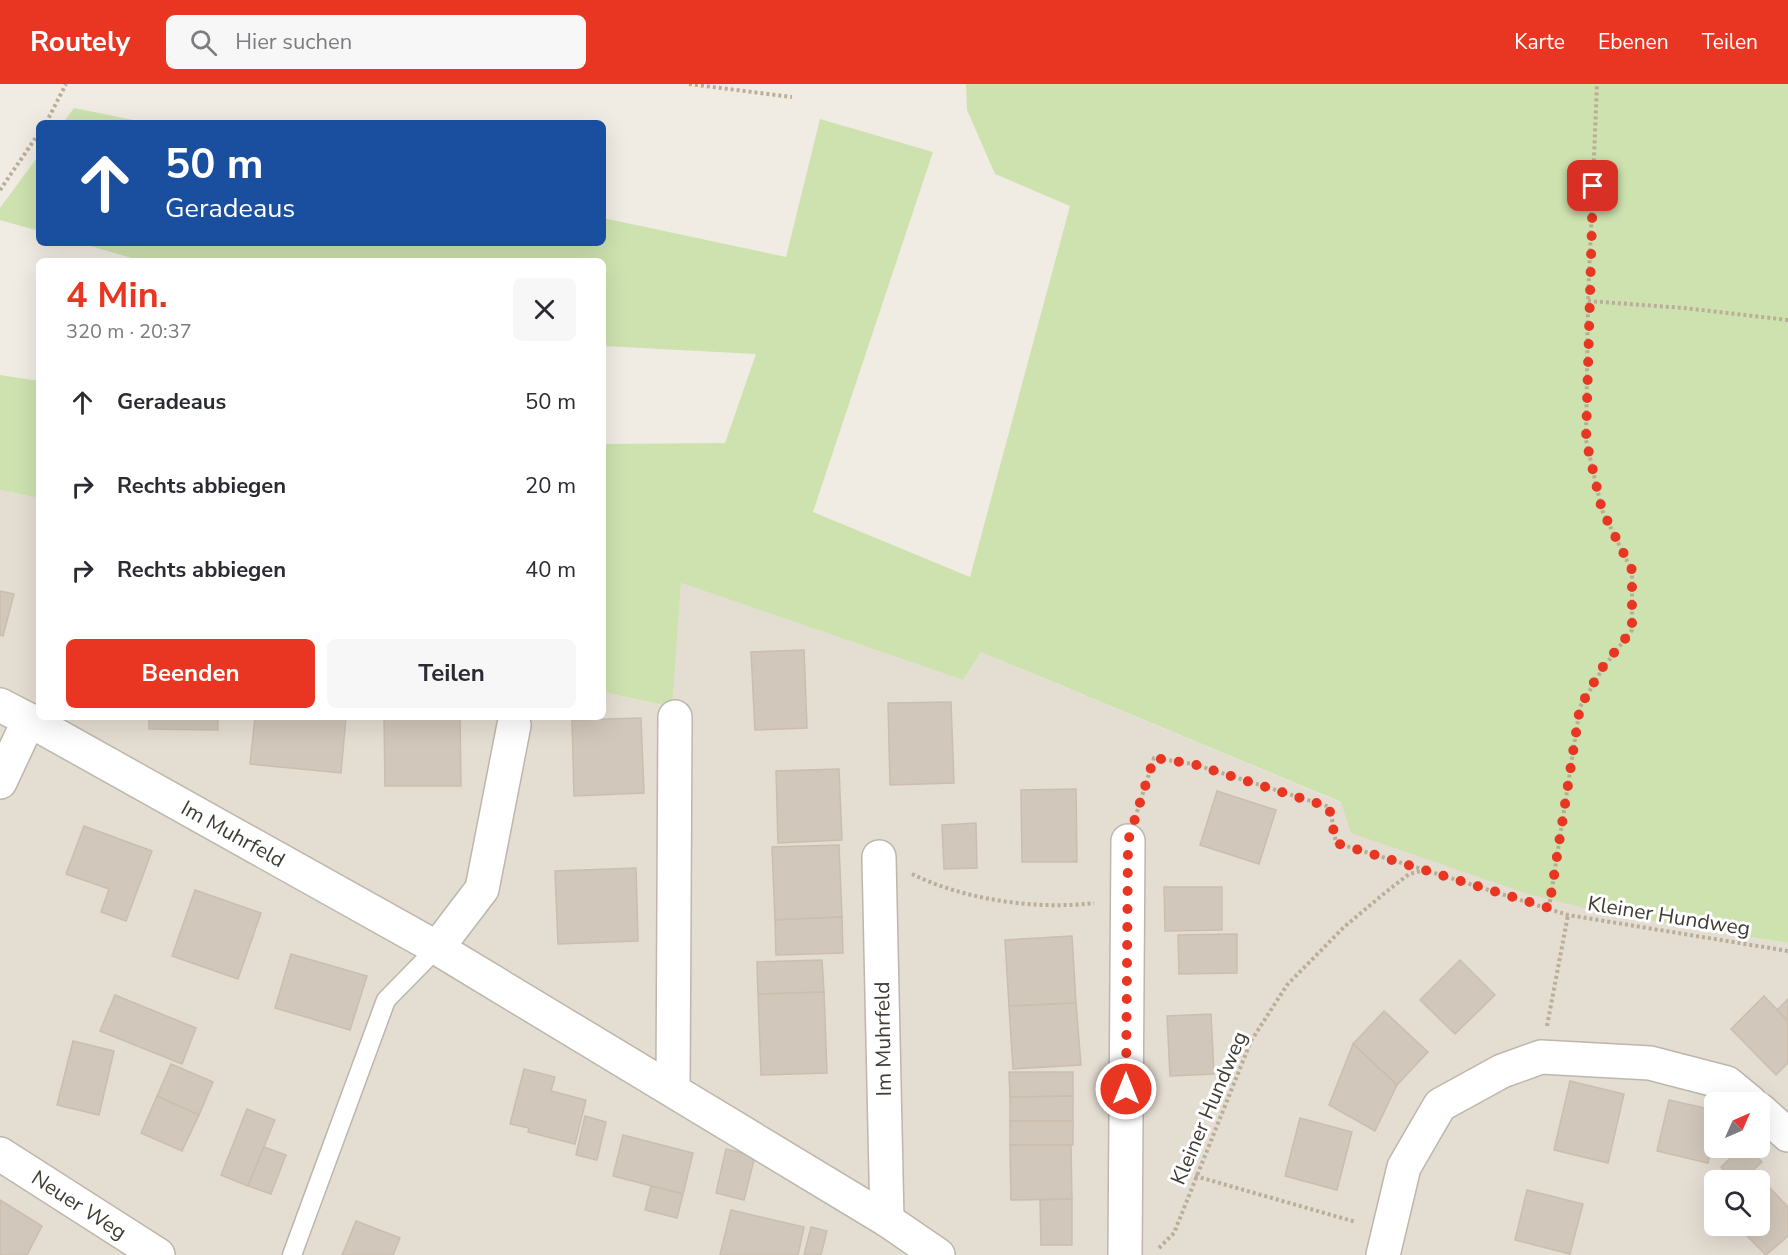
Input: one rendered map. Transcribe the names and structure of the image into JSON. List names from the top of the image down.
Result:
{
  "streets": {
    "street": ["Im Muhrfeld", "Neuer Weg"],
    "path": ["Kleiner Hundweg"]
  },
  "north": "top right",
  "page": {
    "header": "Routely",
    "search": "Hier suchen",
    "nav": ["Karte", "Ebenen", "Teilen"],
    "turn": ["50 m", "Geradeaus"],
    "heading": ["4 Min.", "320 m · 20:37"],
    "list": [
      {
        "name": "Geradeaus",
        "value": "50 m"
      },
      {
        "name": "Rechts abbiegen",
        "value": "20 m"
      },
      {
        "name": "Rechts abbiegen",
        "value": "40 m"
      }
    ],
    "buttons": ["Beenden", "Teilen"]
  }
}
